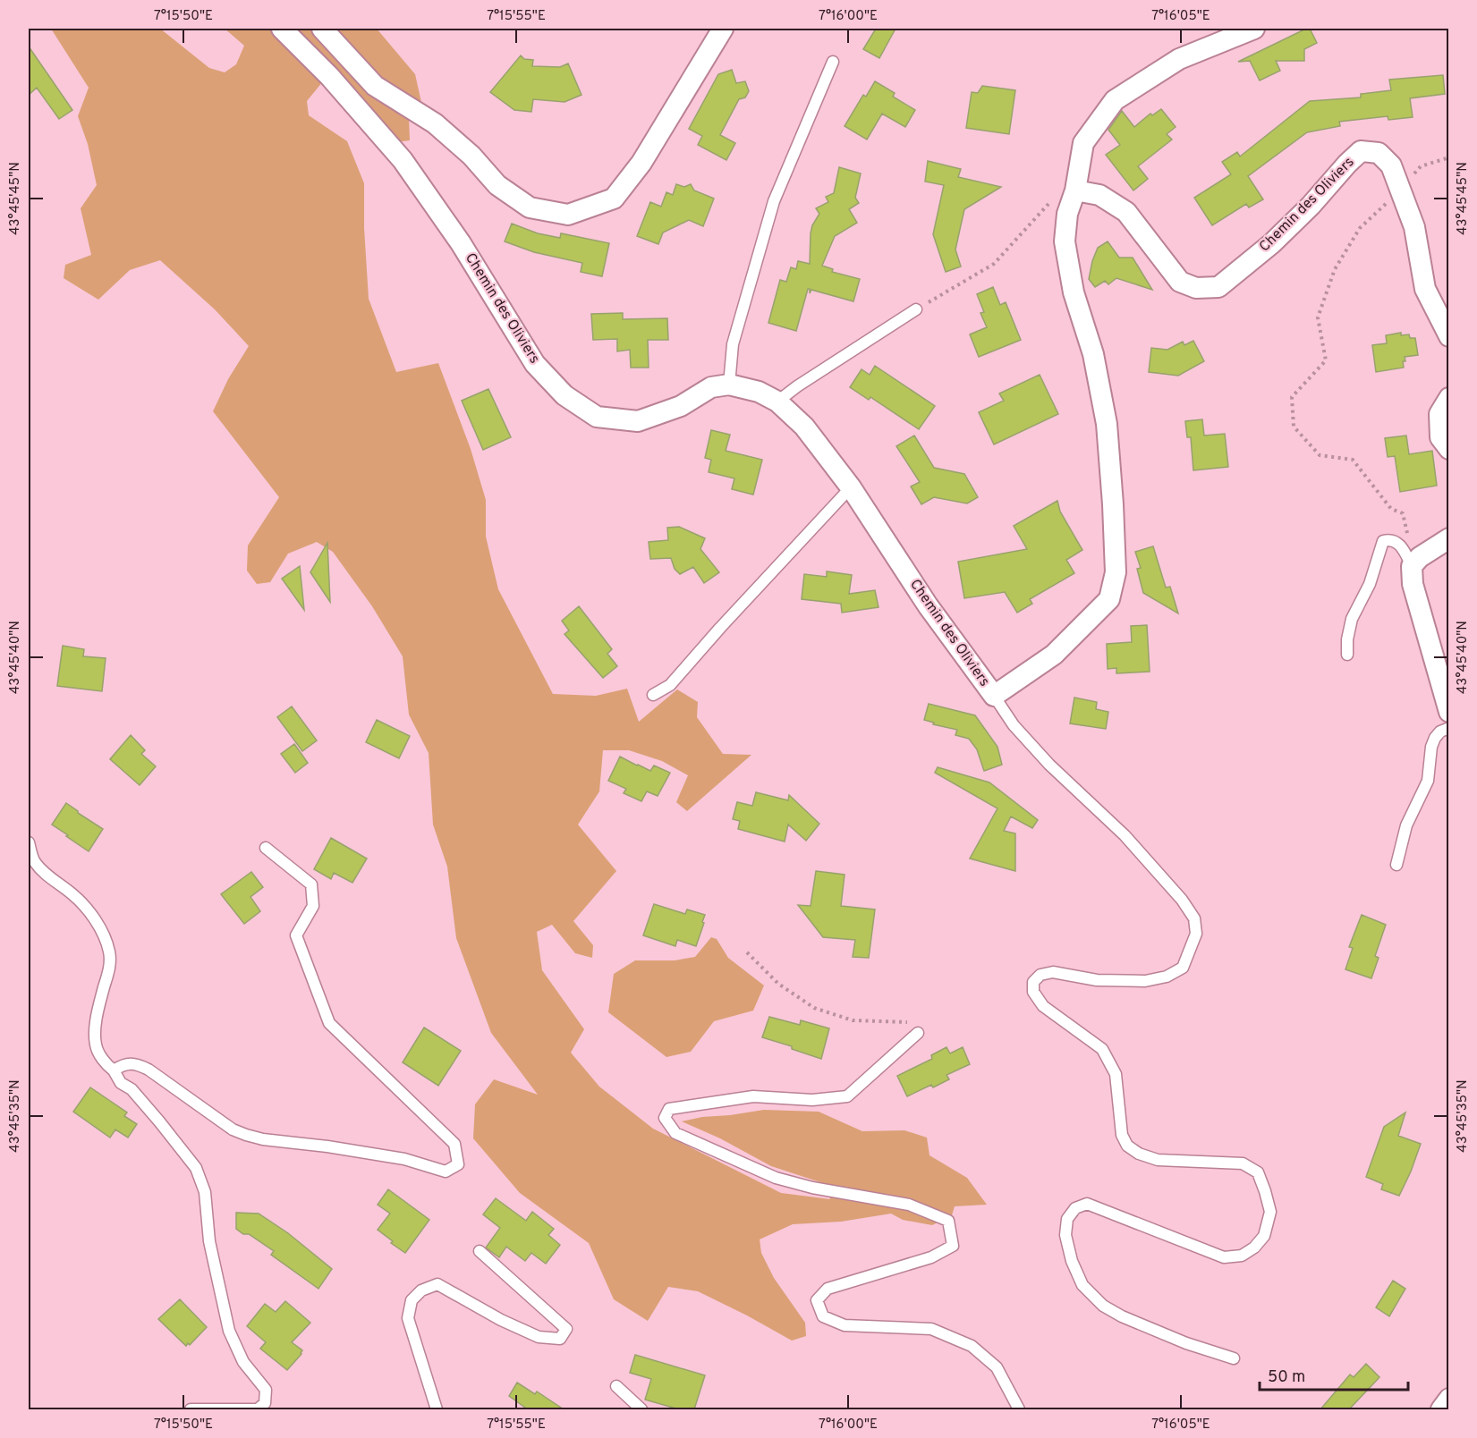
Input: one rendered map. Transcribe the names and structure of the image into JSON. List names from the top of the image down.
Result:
{
  "streets": {
    "street": ["Chemin des Oliviers"]
  },
  "scale_bar": "50 m",
  "coordinates": [
    "7°15'50\"E",
    "7°15'55\"E",
    "7°16'00\"E",
    "7°16'05\"E",
    "43°45'45\"N",
    "43°45'40\"N",
    "43°45'35\"N"
  ]
}
